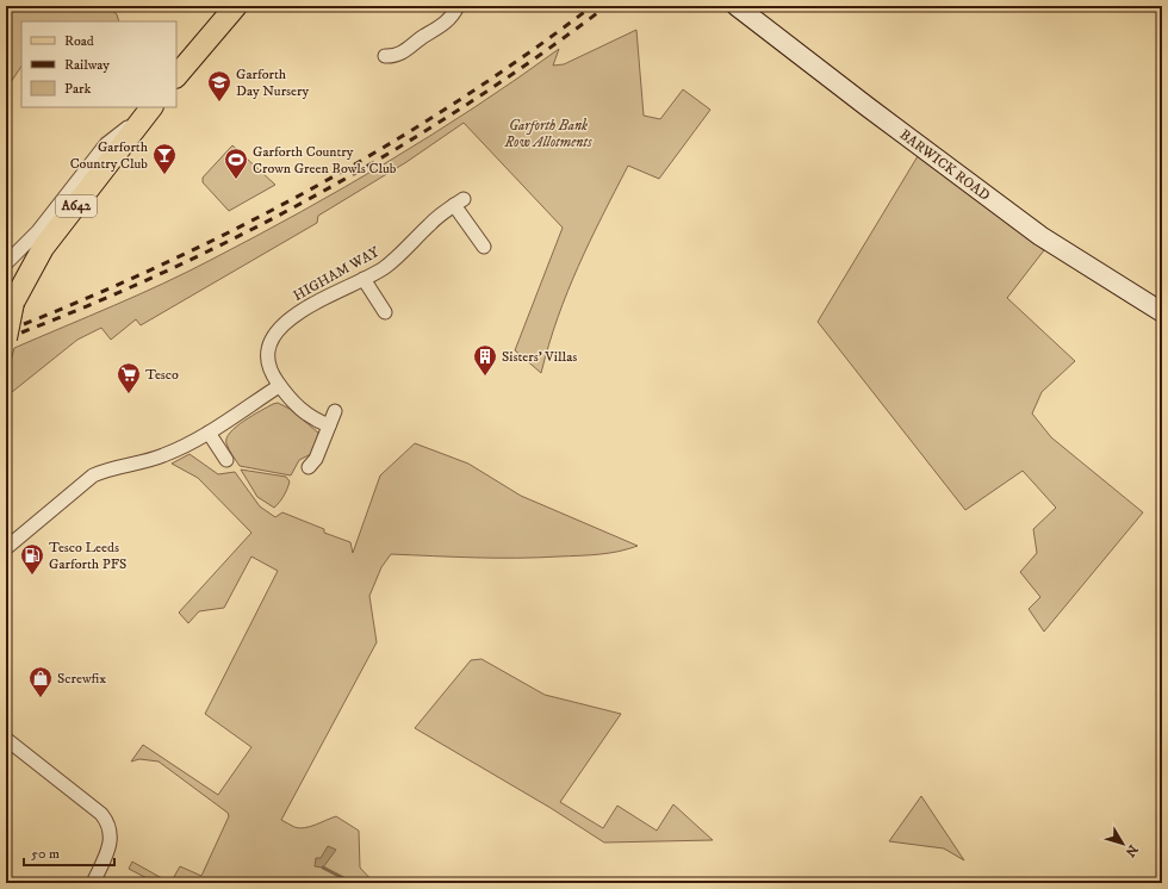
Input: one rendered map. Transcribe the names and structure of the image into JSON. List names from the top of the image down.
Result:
{
  "streets": {
    "main road": ["A642"],
    "street": ["BARWICK ROAD", "HIGHAM WAY"]
  },
  "parks": ["Garforth Bank Row Allotments"],
  "places": {
    "school or university": ["Garforth Day Nursery"],
    "bar": ["Garforth Country Club"],
    "sports": ["Garforth Country Crown Green Bowls Club"],
    "building": ["Sisters' Villas"],
    "supermarket": ["Tesco"],
    "fuel station": ["Tesco Leeds Garforth PFS"],
    "shop": ["Screwfix"]
  },
  "legend": ["Road", "Railway", "Park"],
  "scale_bar": "50 m",
  "north": "bottom right"
}
